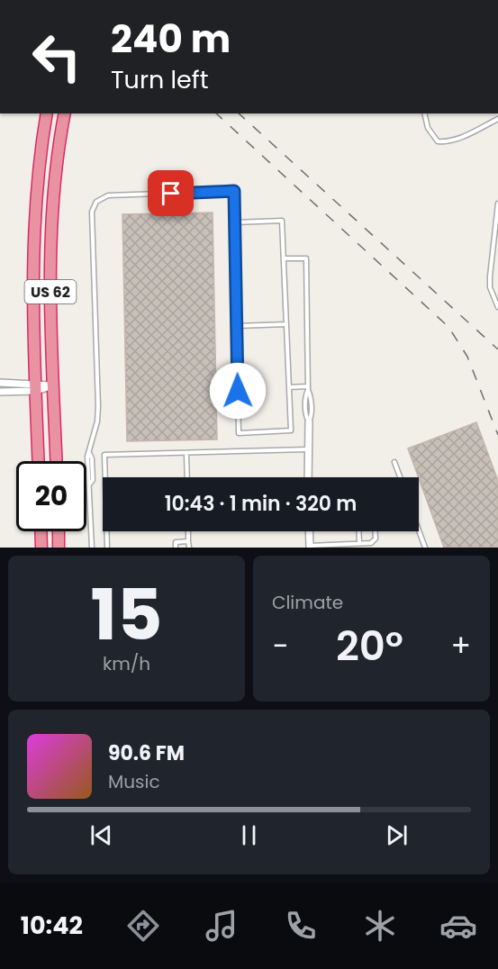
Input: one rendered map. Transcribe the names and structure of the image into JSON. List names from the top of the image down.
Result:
{
  "streets": {
    "highway": ["US 62"]
  },
  "page": {
    "turn": ["240 m", "Turn left"],
    "limit": "20",
    "trip": "10:43 · 1 min · 320 m",
    "tile": [
      ["15", "km/h"],
      "Climate"
    ],
    "heat": ["−", "20°", "+"],
    "song": ["90.6 FM", "Music"],
    "tabs": "10:42"
  }
}
